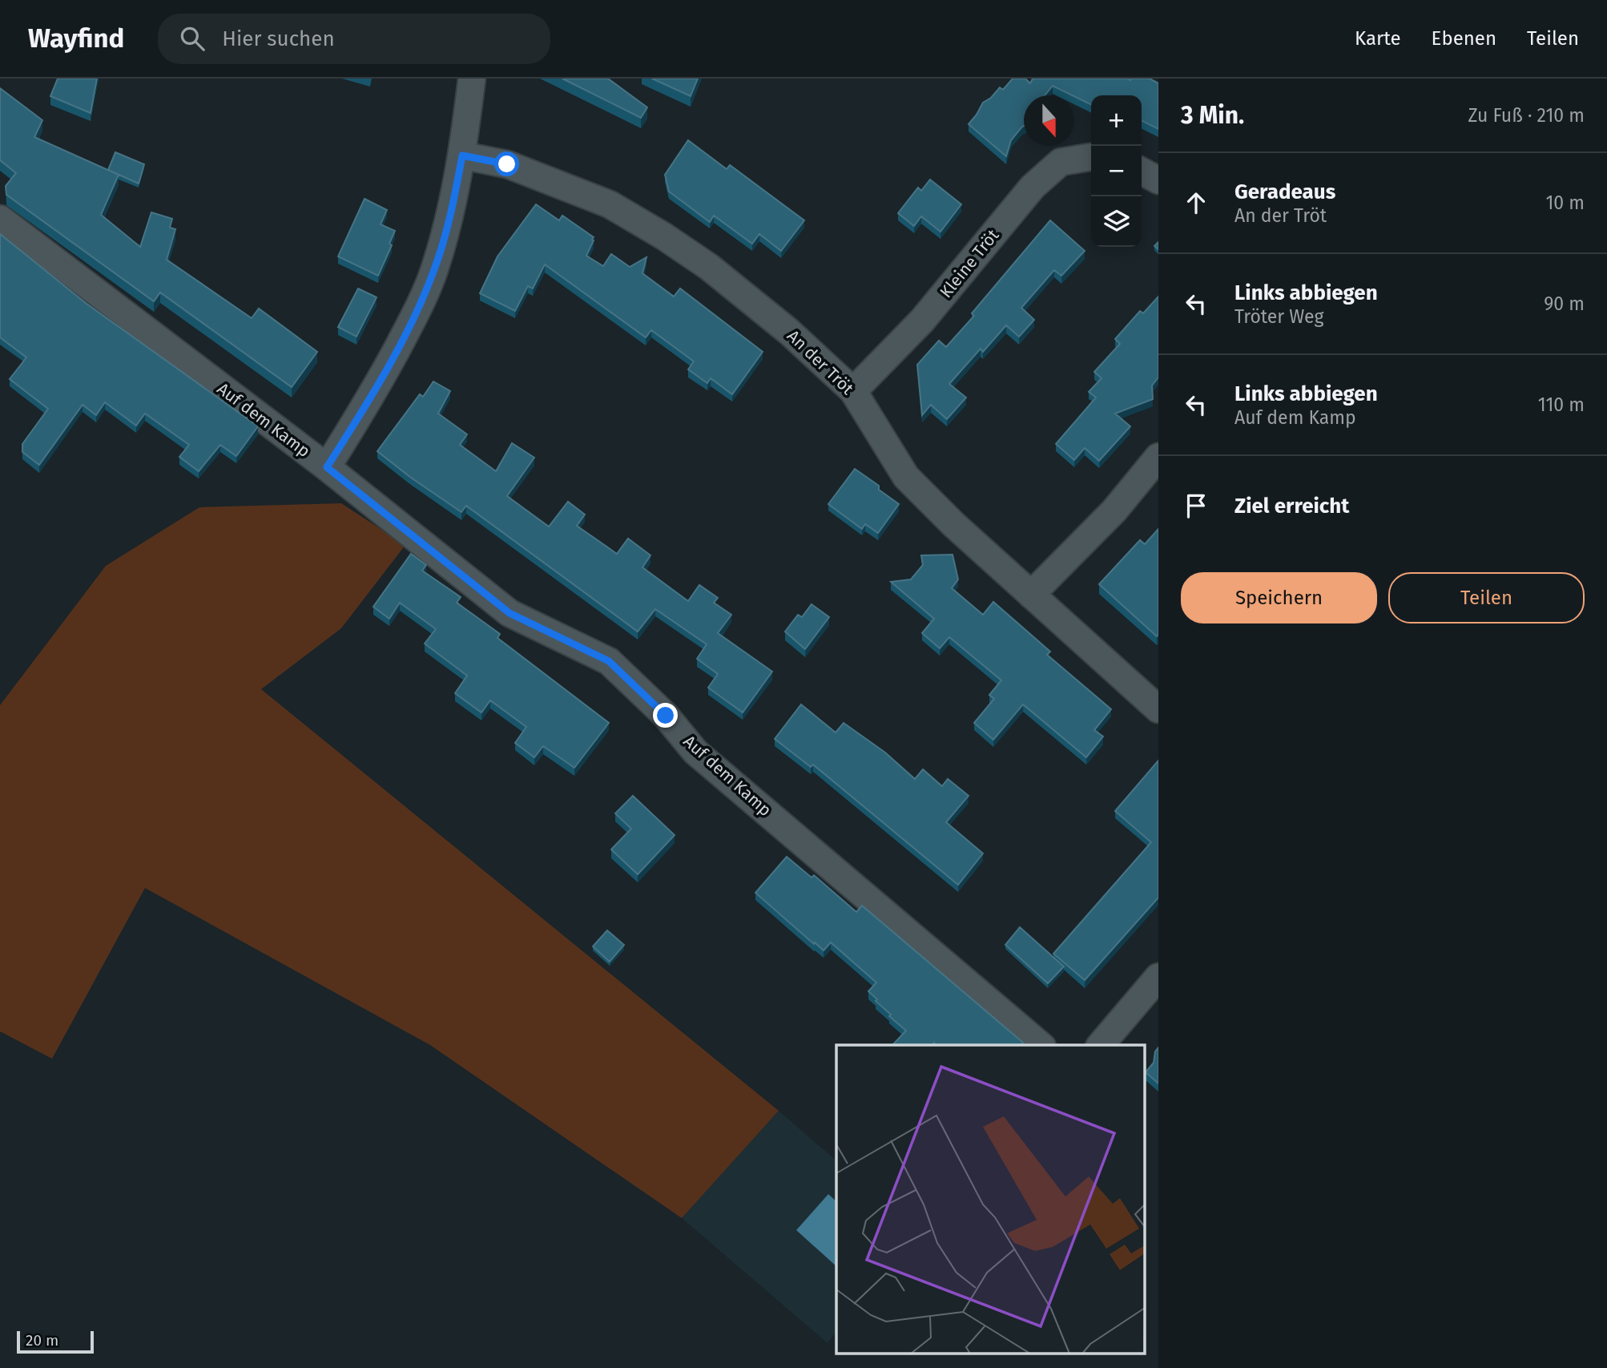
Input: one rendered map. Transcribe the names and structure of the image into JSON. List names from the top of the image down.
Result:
{
  "streets": {
    "street": ["Kleine Tröt", "An der Tröt", "Auf dem Kamp"]
  },
  "crossings": [
    ["Kleine Tröt", "An der Tröt"]
  ],
  "scale_bar": "20 m",
  "north": "bottom",
  "page": {
    "header": "Wayfind",
    "search": "Hier suchen",
    "nav": ["Karte", "Ebenen", "Teilen"],
    "heading": ["3 Min.", "Zu Fuß · 210 m"],
    "map_buttons": ["+", "−"],
    "list": [
      ["Geradeaus", "An der Tröt", "10 m"],
      ["Links abbiegen", "Tröter Weg", "90 m"],
      ["Links abbiegen", "Auf dem Kamp", "110 m"],
      "Ziel erreicht"
    ],
    "buttons": ["Speichern", "Teilen"],
    "scale": "20 m"
  }
}
